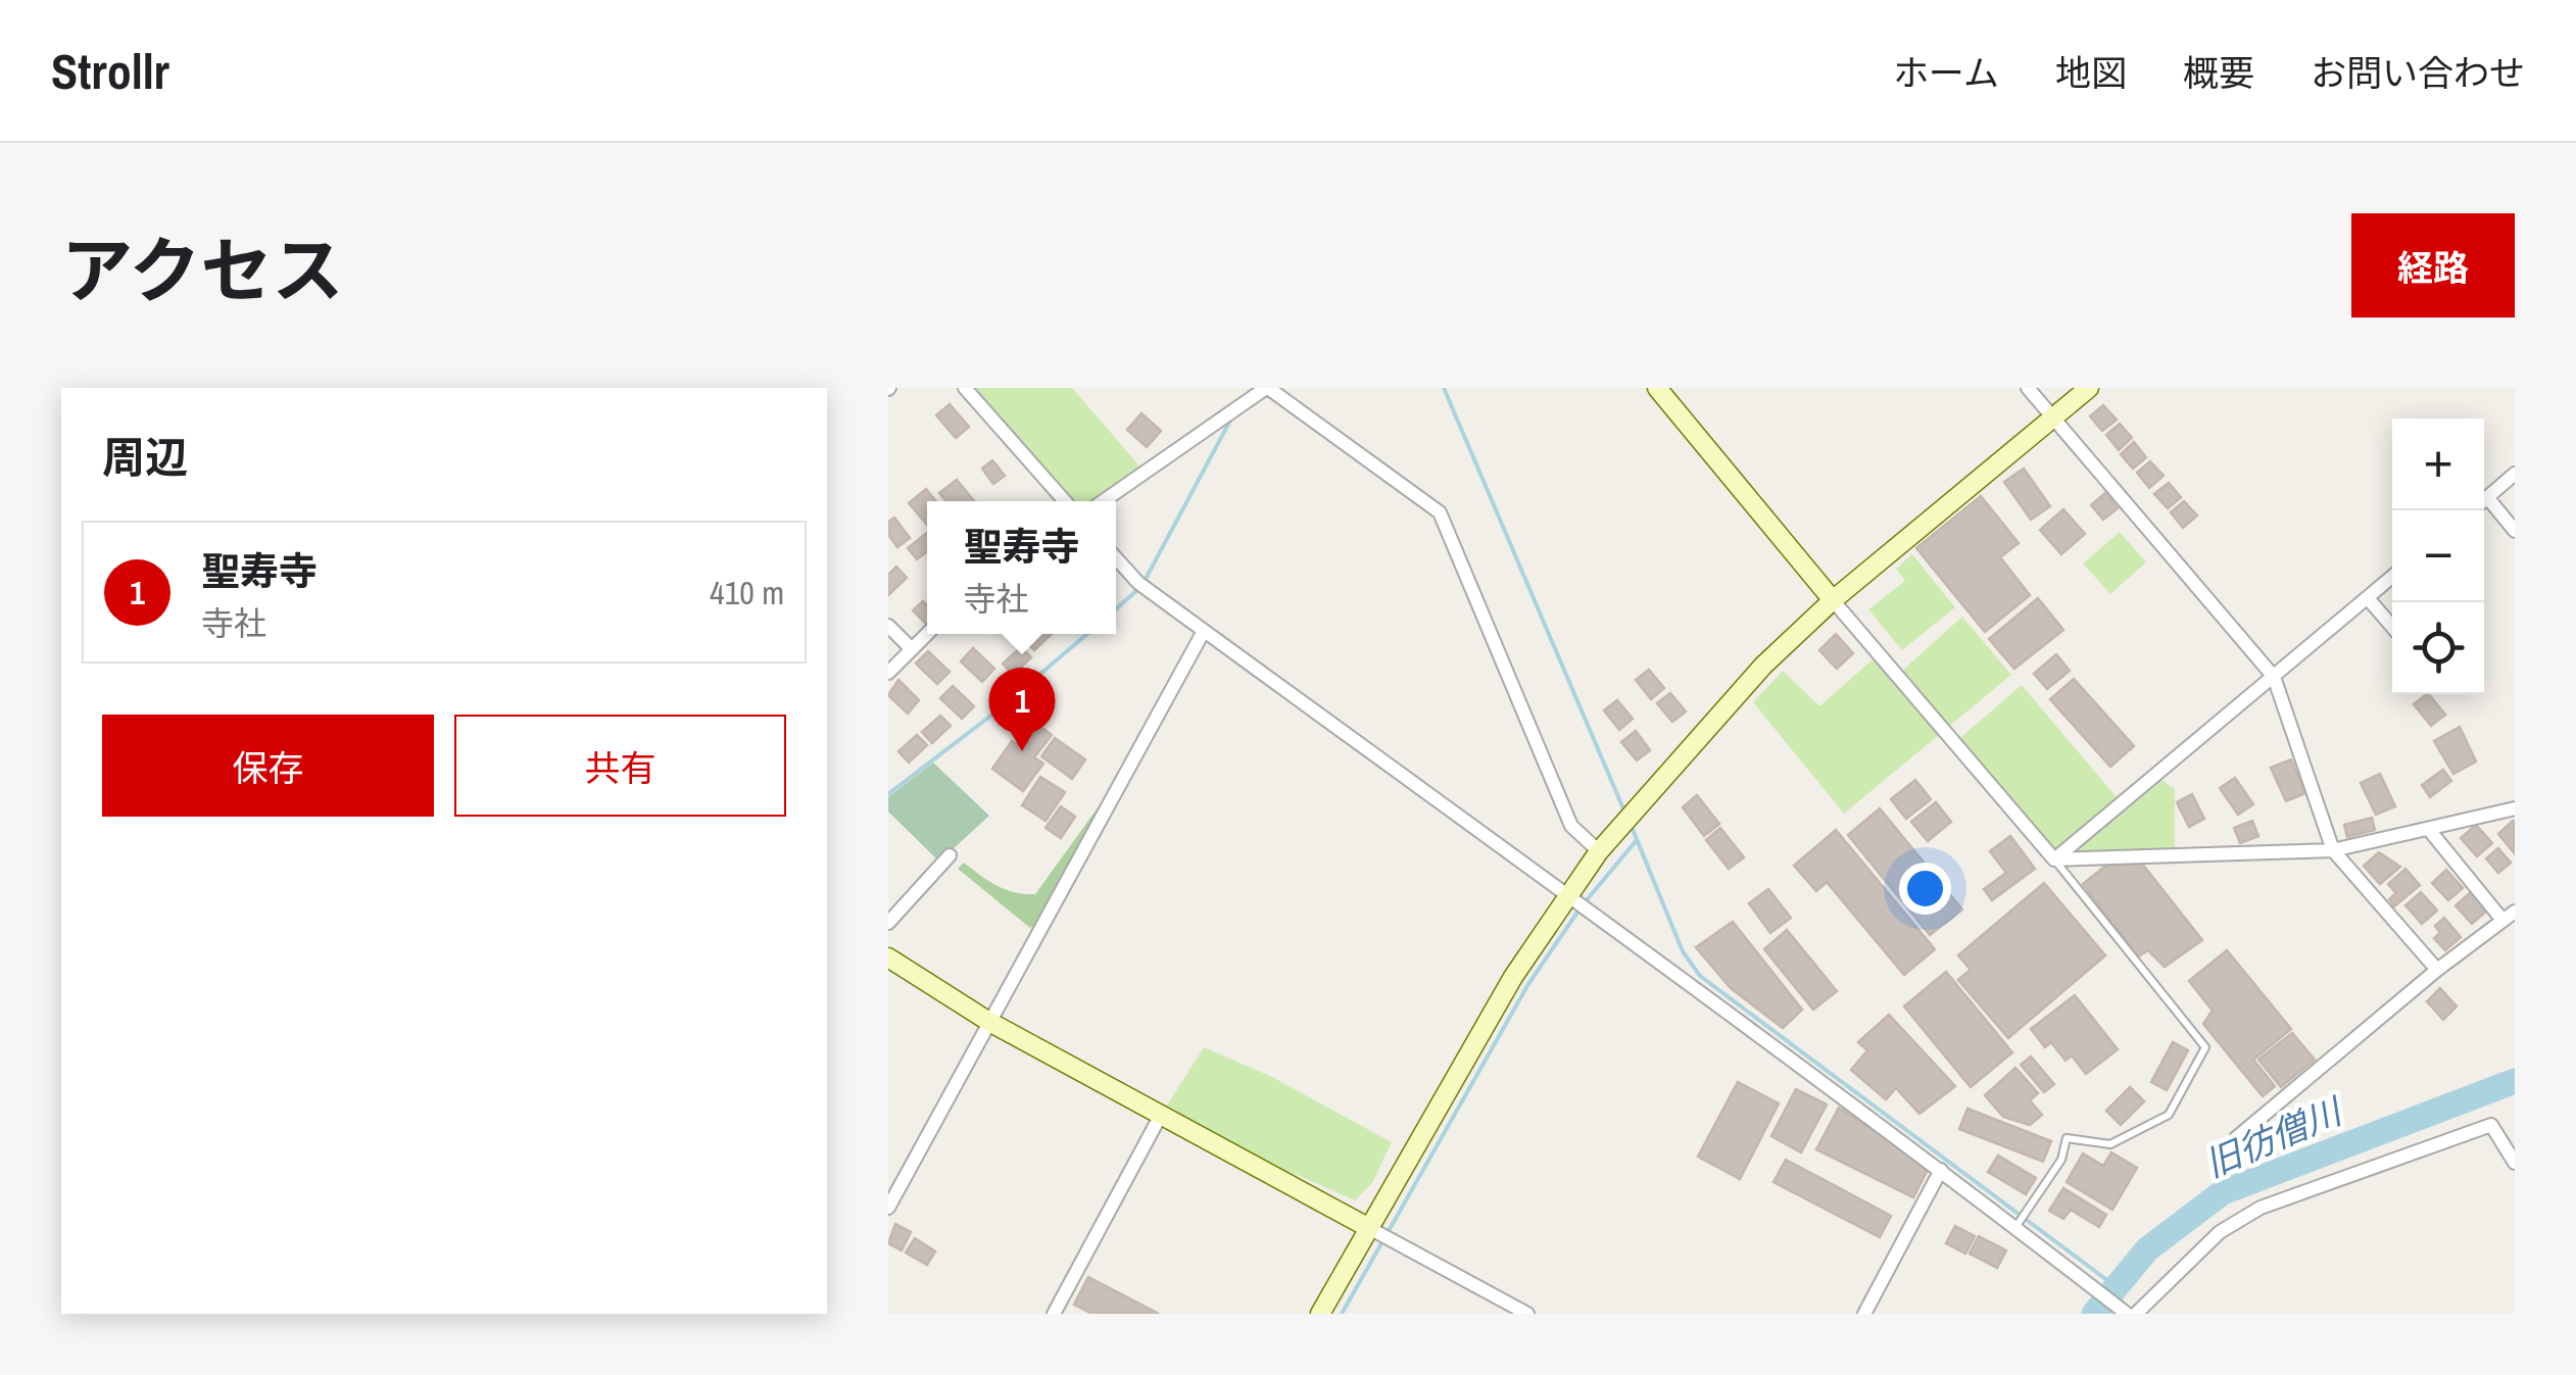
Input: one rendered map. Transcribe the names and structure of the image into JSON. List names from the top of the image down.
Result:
{
  "water": ["旧彷僧川"],
  "page": {
    "header": "Strollr",
    "nav": [
      "ホーム",
      "地図",
      "概要",
      "お問い合わせ"
    ],
    "title": "アクセス",
    "buttons": [
      "経路",
      ["保存", "共有"]
    ],
    "heading": "周辺",
    "map_buttons": ["+", "−"],
    "popup": ["聖寿寺", "寺社"],
    "list": [
      {
        "mark": "1",
        "name": "聖寿寺",
        "note": "寺社",
        "value": "410 m"
      }
    ],
    "pins": "1"
  }
}
